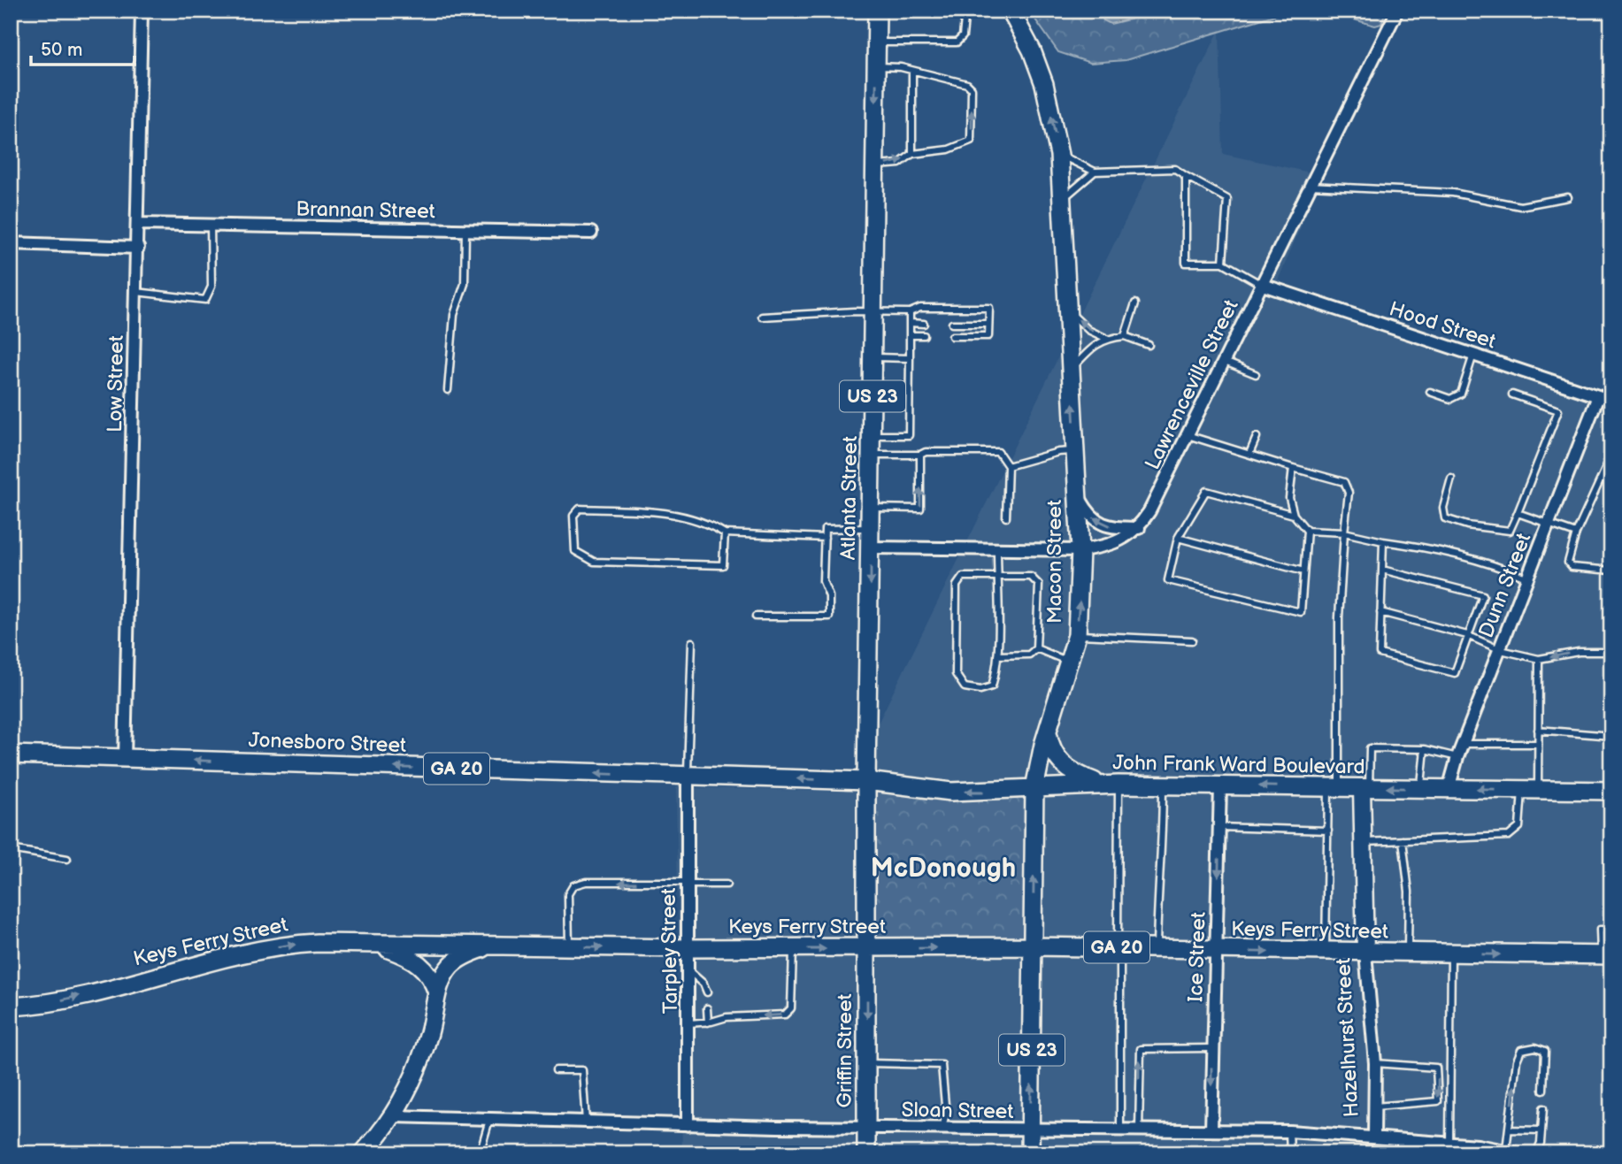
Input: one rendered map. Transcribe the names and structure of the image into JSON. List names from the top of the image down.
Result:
{
  "streets": {
    "main road": [
      "US 23",
      "Atlanta Street",
      "Macon Street",
      "Jonesboro Street",
      "John Frank Ward Boulevard",
      "GA 20",
      "Keys Ferry Street",
      "Hazelhurst Street",
      "Griffin Street"
    ],
    "street": [
      "Brannan Street",
      "Hood Street",
      "Low Street",
      "Lawrenceville Street",
      "Dunn Street",
      "Tarpley Street",
      "Ice Street",
      "Sloan Street"
    ]
  },
  "crossings": [
    ["Brannan Street", "Low Street"],
    ["Hood Street", "Lawrenceville Street"],
    ["Hood Street", "Dunn Street"],
    ["Low Street", "Jonesboro Street"],
    ["Lawrenceville Street", "Atlanta Street"],
    ["Lawrenceville Street", "Macon Street"],
    ["Atlanta Street", "Jonesboro Street"],
    ["Atlanta Street", "John Frank Ward Boulevard"],
    ["Atlanta Street", "Keys Ferry Street"],
    ["Atlanta Street", "Griffin Street"],
    ["Macon Street", "John Frank Ward Boulevard"],
    ["Macon Street", "Keys Ferry Street"],
    ["Macon Street", "Sloan Street"],
    ["Dunn Street", "John Frank Ward Boulevard"],
    ["Jonesboro Street", "John Frank Ward Boulevard"],
    ["Jonesboro Street", "Tarpley Street"],
    ["John Frank Ward Boulevard", "Ice Street"],
    ["John Frank Ward Boulevard", "Hazelhurst Street"],
    ["Keys Ferry Street", "Tarpley Street"],
    ["Keys Ferry Street", "Ice Street"],
    ["Keys Ferry Street", "Hazelhurst Street"],
    ["Keys Ferry Street", "Griffin Street"],
    ["Tarpley Street", "Sloan Street"],
    ["Ice Street", "Sloan Street"],
    ["Hazelhurst Street", "Sloan Street"],
    ["Griffin Street", "Sloan Street"]
  ],
  "one_way": [
    "Atlanta Street",
    "Macon Street",
    "Jonesboro Street",
    "John Frank Ward Boulevard",
    "Keys Ferry Street",
    "Ice Street",
    "Griffin Street"
  ],
  "districts": ["McDonough"],
  "scale_bar": "50 m"
}
